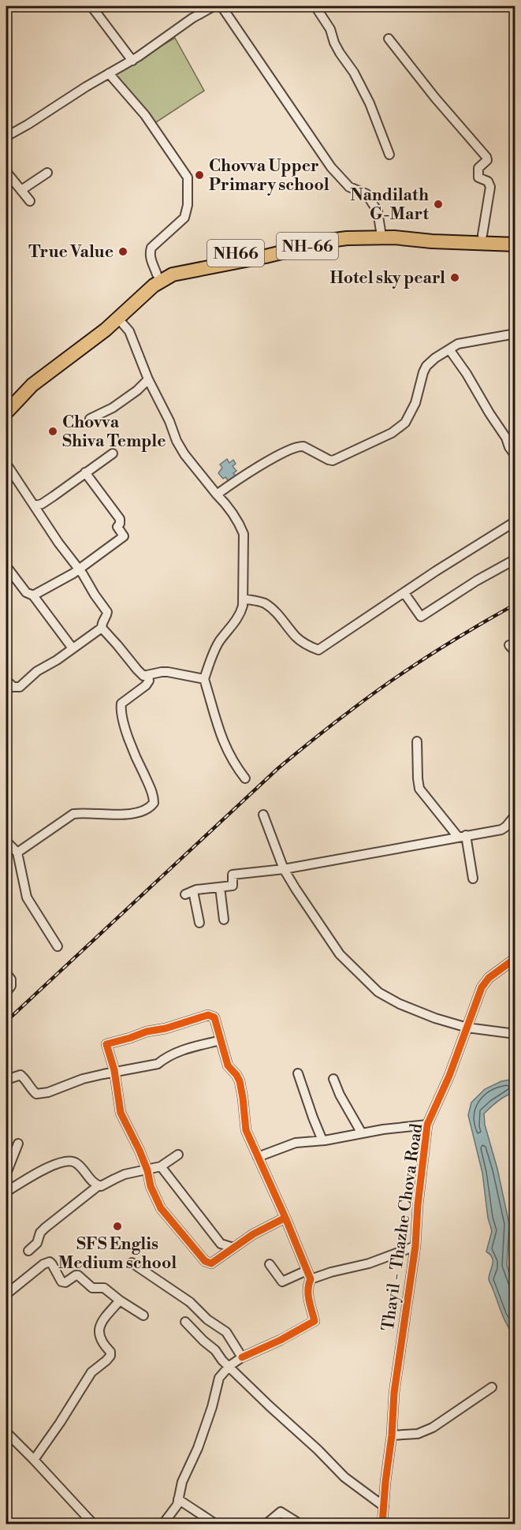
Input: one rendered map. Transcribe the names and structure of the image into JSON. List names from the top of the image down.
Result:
{
  "streets": {
    "highway": ["NH-66", "NH66"],
    "street": ["Thayil - Thazhe Chova Road"]
  },
  "crossings": [
    ["NH-66", "NH66"]
  ],
  "places": [
    "Chovva Upper Primary school",
    "Nandilath G-Mart",
    "True Value",
    "Hotel sky pearl",
    "Chovva Shiva Temple",
    "SFS Englis Medium school"
  ]
}
